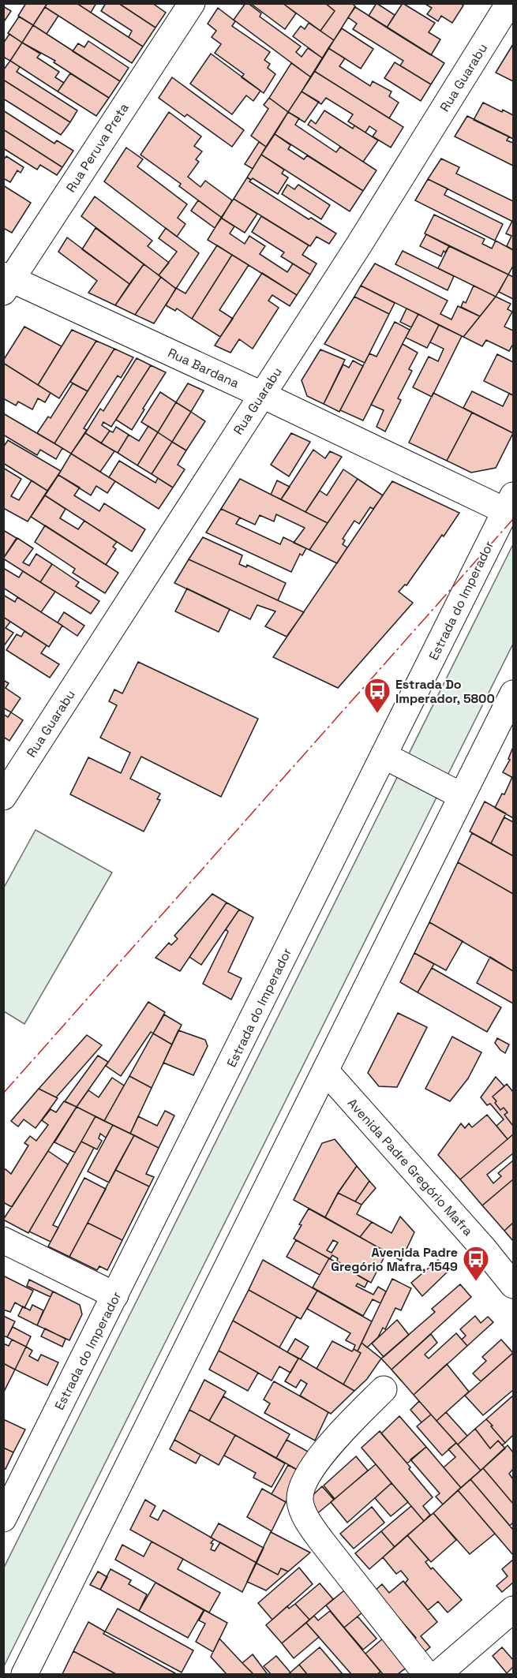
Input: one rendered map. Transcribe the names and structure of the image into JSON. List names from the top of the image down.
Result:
{
  "streets": {
    "street": [
      "Rua Guarabu",
      "Rua Peruva Preta",
      "Rua Bardana",
      "Estrada do Imperador",
      "Avenida Padre Gregório Mafra"
    ]
  },
  "crossings": [
    ["Rua Guarabu", "Rua Bardana"],
    ["Rua Peruva Preta", "Rua Bardana"],
    ["Rua Bardana", "Estrada do Imperador"]
  ],
  "places": {
    "bus stop": ["Estrada Do Imperador, 5800", "Avenida Padre Gregório Mafra, 1549"]
  }
}
